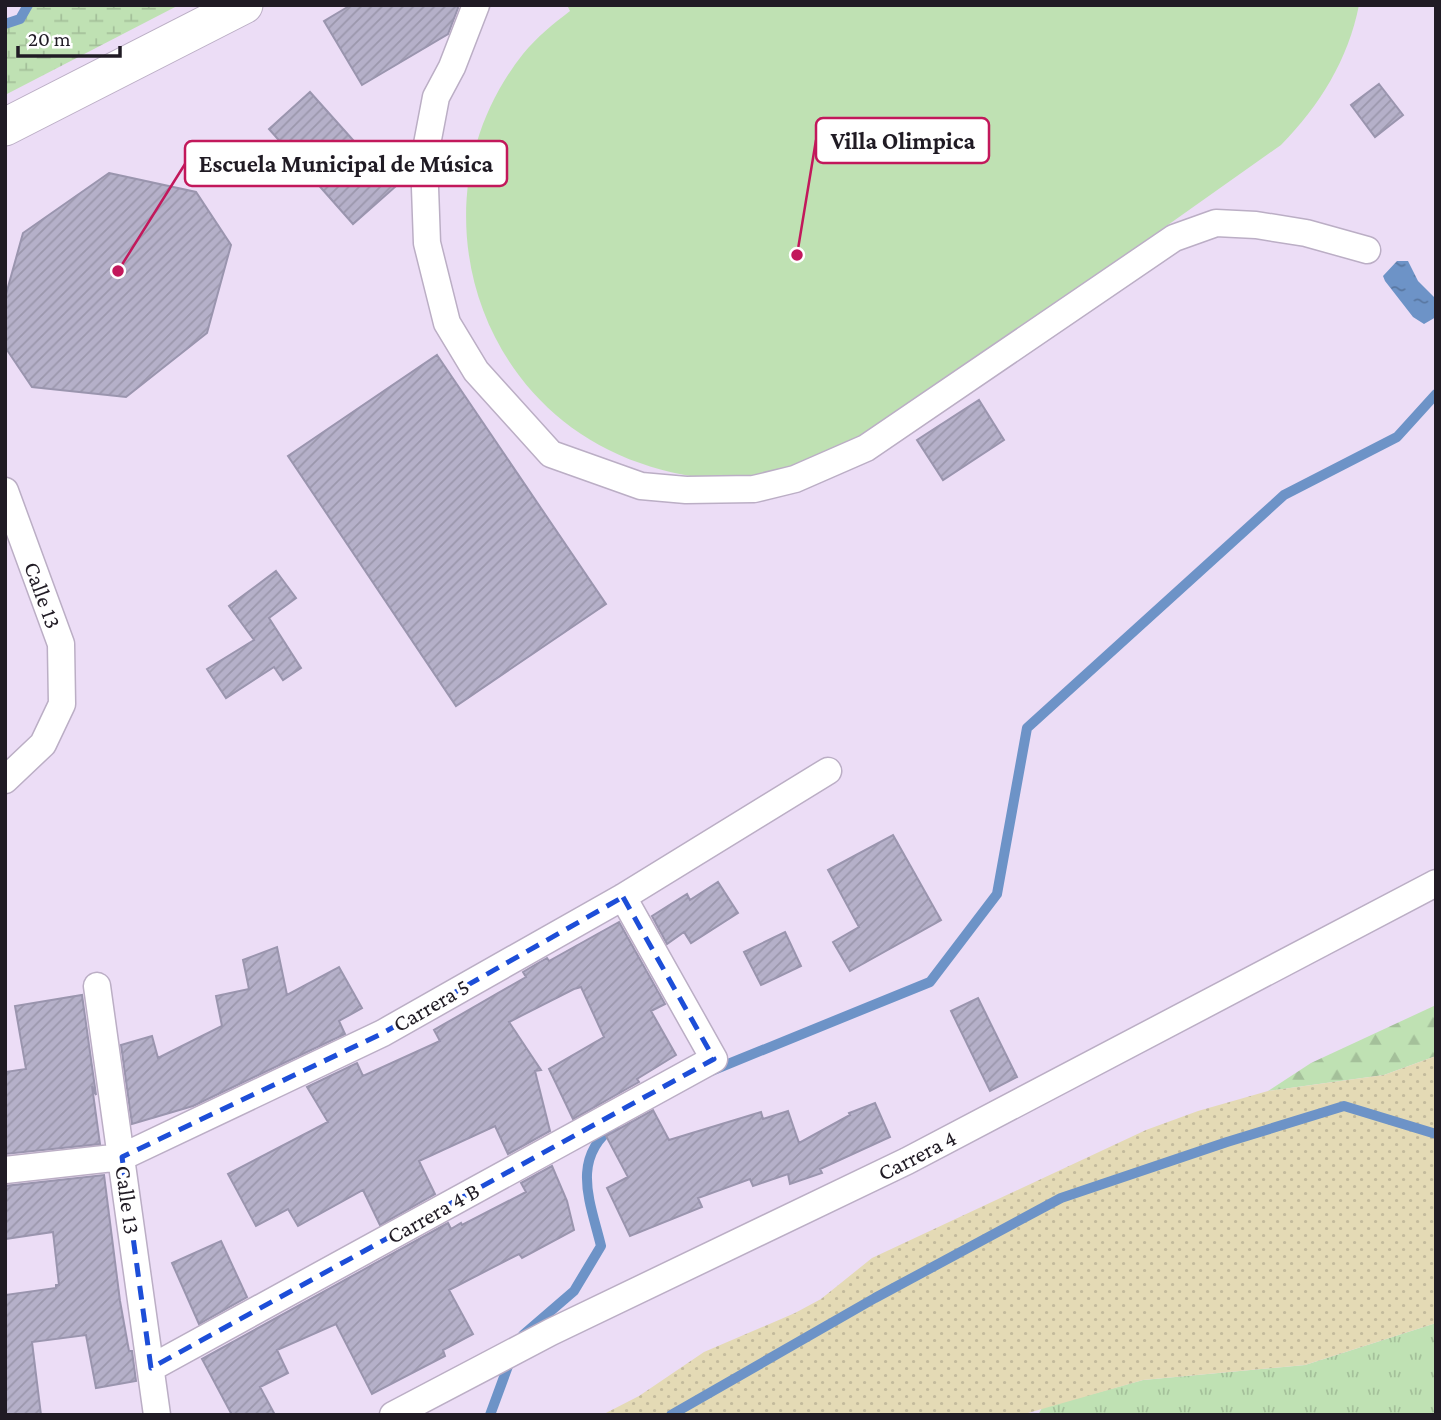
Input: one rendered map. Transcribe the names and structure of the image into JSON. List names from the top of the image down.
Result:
{
  "streets": {
    "street": [
      "Calle 13",
      "Carrera 5",
      "Carrera 4",
      "Carrera 4 B"
    ]
  },
  "crossings": [
    ["Calle 13", "Carrera 5"],
    ["Calle 13", "Carrera 4 B"],
    ["Carrera 5", "Carrera 4 B"]
  ],
  "places": ["Villa Olimpica", "Escuela Municipal de Música"],
  "scale_bar": "20 m"
}
